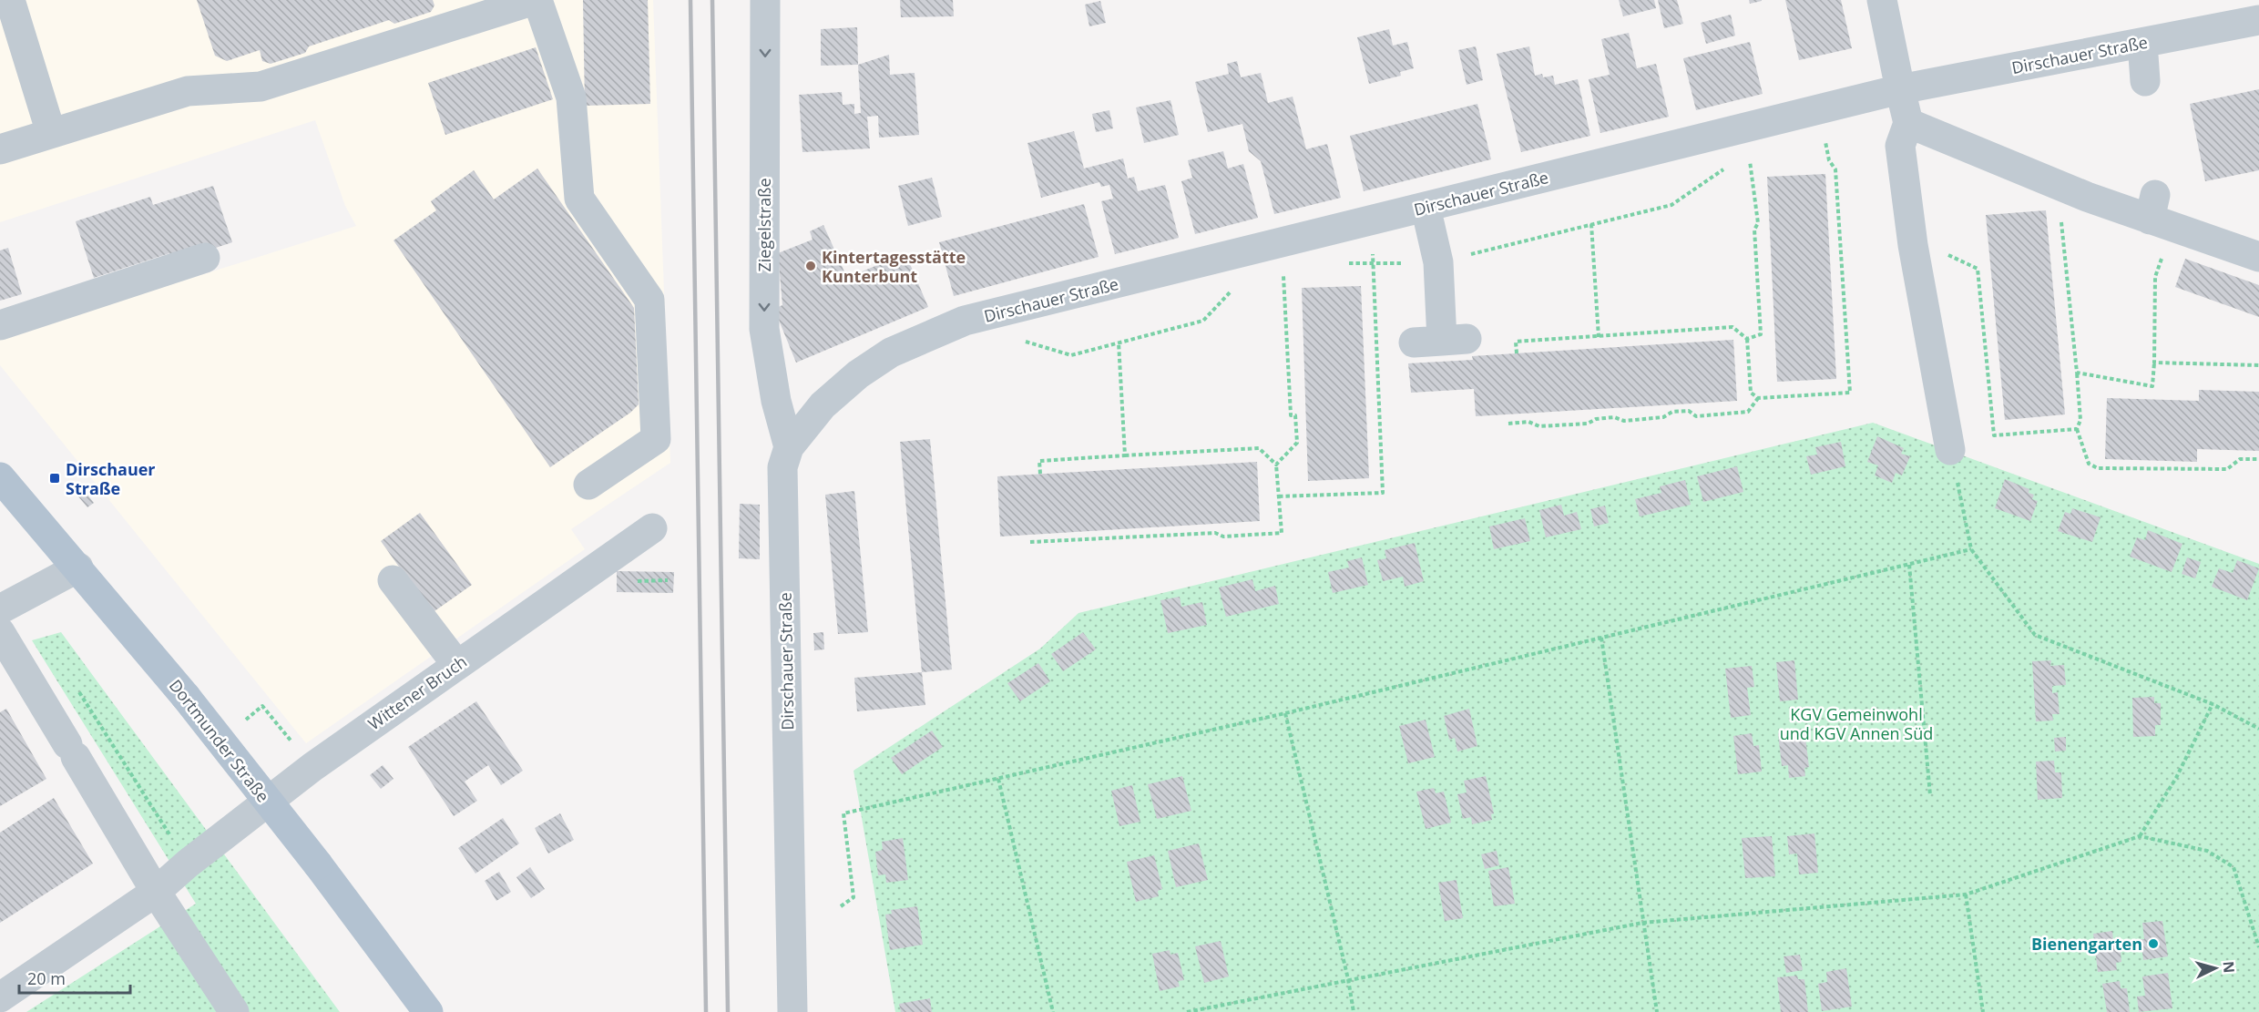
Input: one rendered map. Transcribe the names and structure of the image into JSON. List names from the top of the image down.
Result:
{
  "streets": {
    "main road": ["Dortmunder Straße"],
    "street": ["Dirschauer Straße", "Ziegelstraße", "Wittener Bruch"]
  },
  "crossings": [
    ["Dirschauer Straße", "Ziegelstraße"]
  ],
  "one_way": ["Ziegelstraße"],
  "parks": ["KGV Gemeinwohl und KGV Annen Süd"],
  "places": {
    "other": ["Kintertagesstätte Kunterbunt", "Bienengarten"],
    "transit": ["Dirschauer Straße"]
  },
  "scale_bar": "20 m",
  "north": "right"
}
